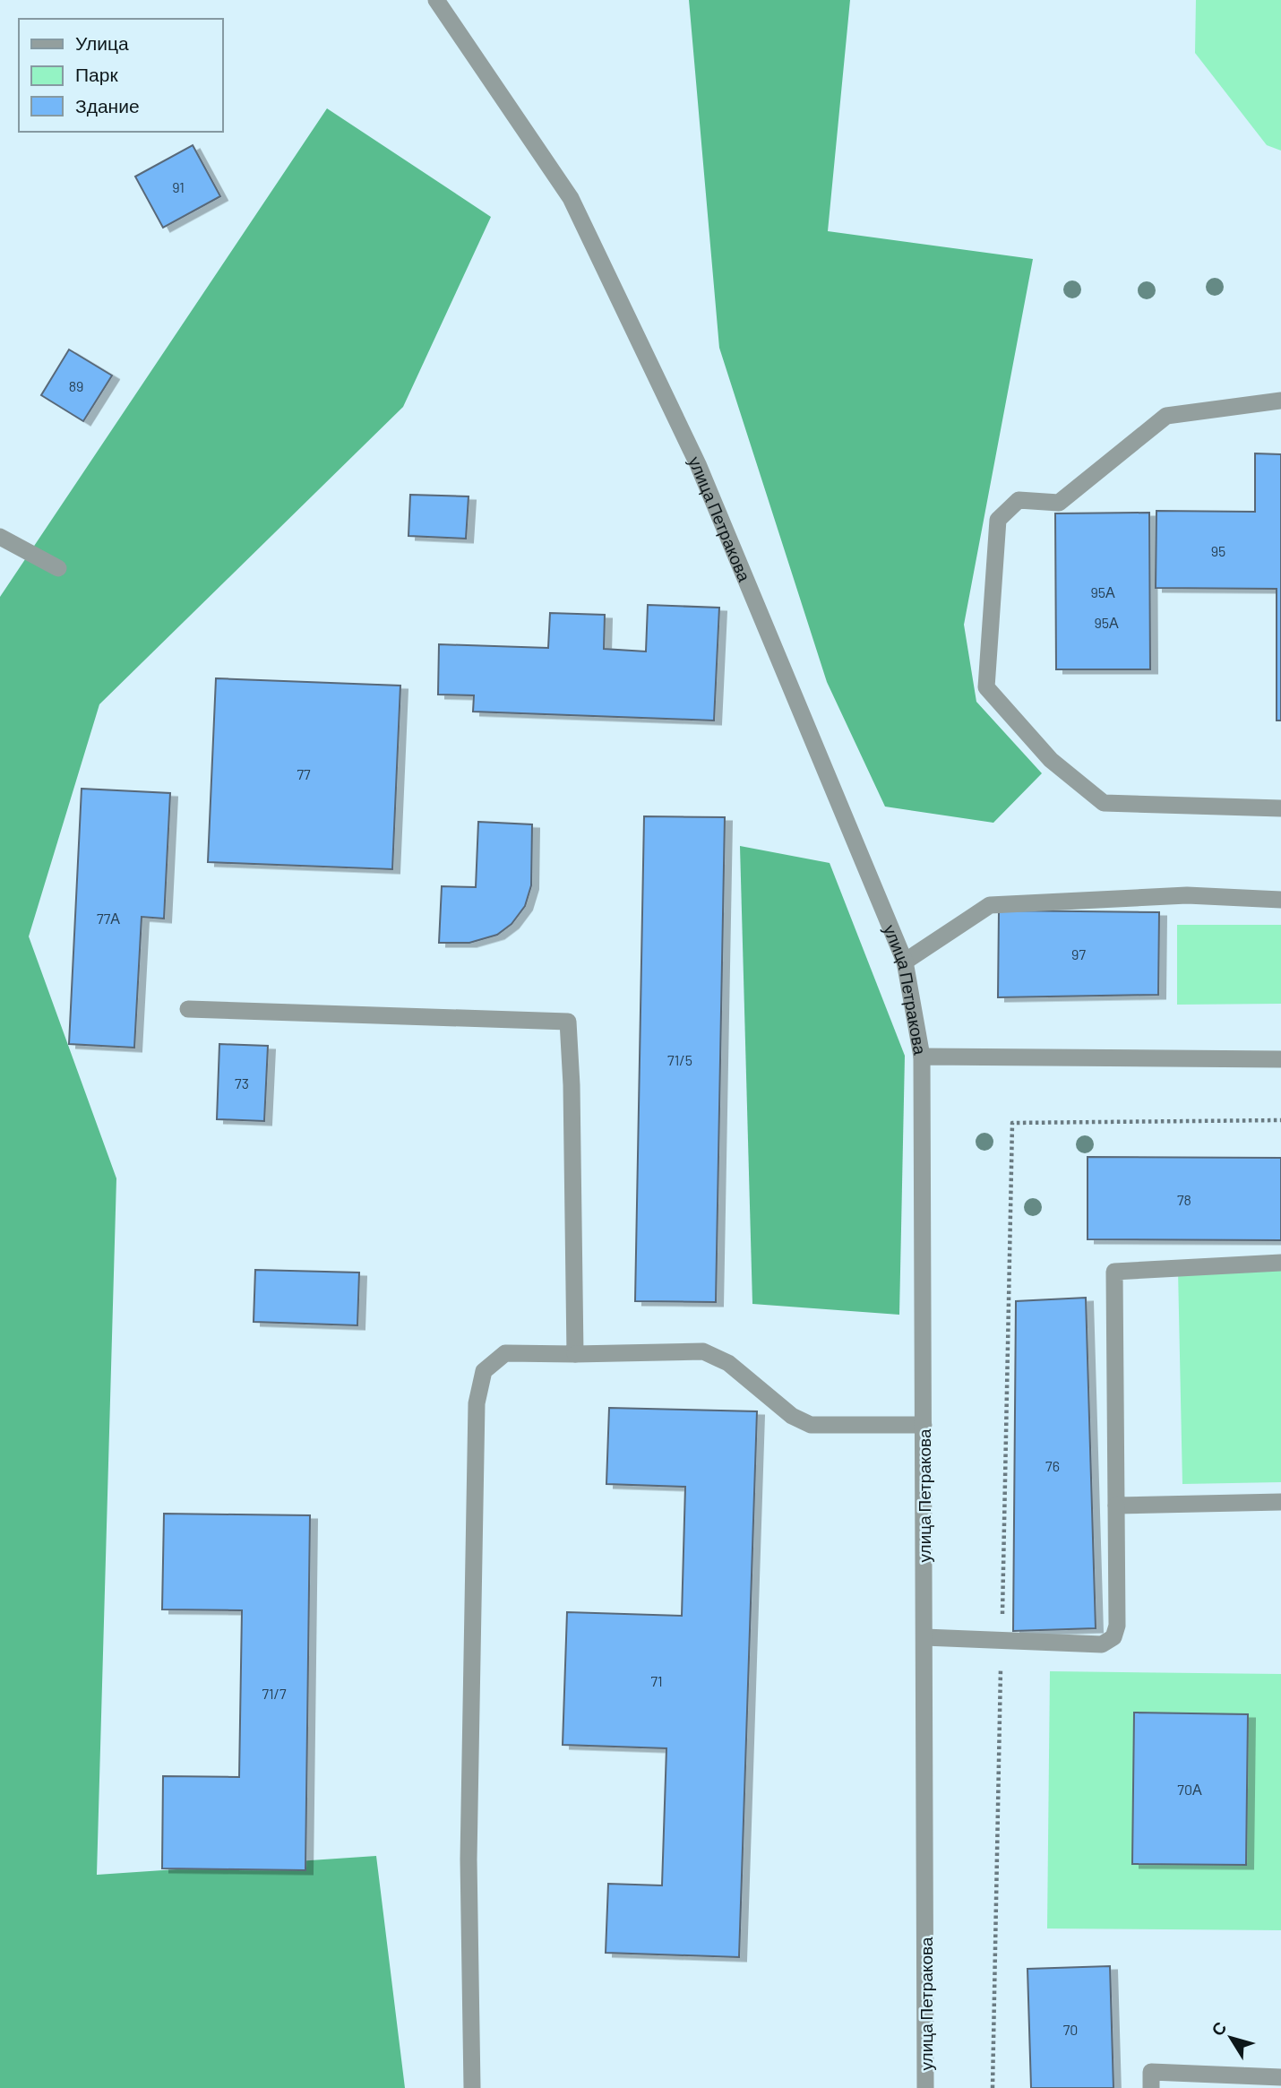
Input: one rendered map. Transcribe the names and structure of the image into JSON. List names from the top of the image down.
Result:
{
  "streets": {
    "street": ["улица Петракова"]
  },
  "house_numbers": [
    "91",
    "89",
    "95",
    "95А",
    "95А",
    "77",
    "77А",
    "97",
    "71/5",
    "73",
    "78",
    "76",
    "71",
    "71/7",
    "70А",
    "70"
  ],
  "legend": ["Улица", "Парк", "Здание"],
  "north": "top left"
}
